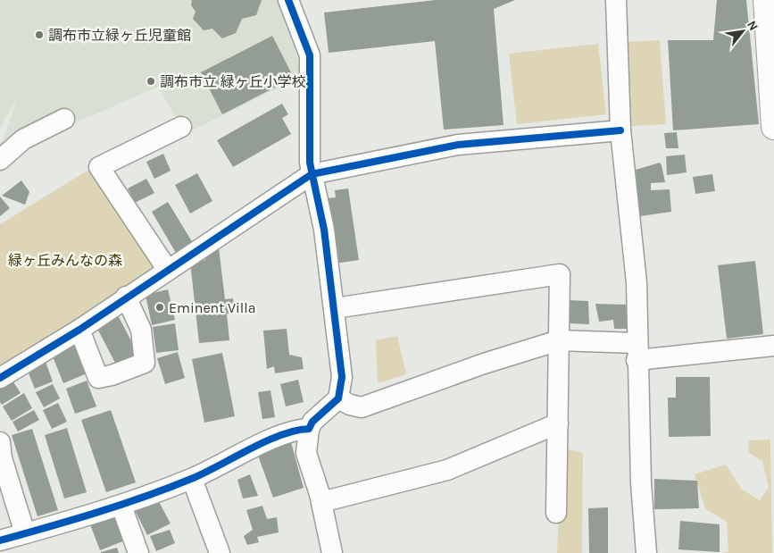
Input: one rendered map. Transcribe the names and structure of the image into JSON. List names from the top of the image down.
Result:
{
  "parks": ["緑ヶ丘みんなの森"],
  "places": ["調布市立緑ヶ丘児童館", "調布市立 緑ヶ丘小学校", "Eminent Villa"],
  "north": "top right"
}
